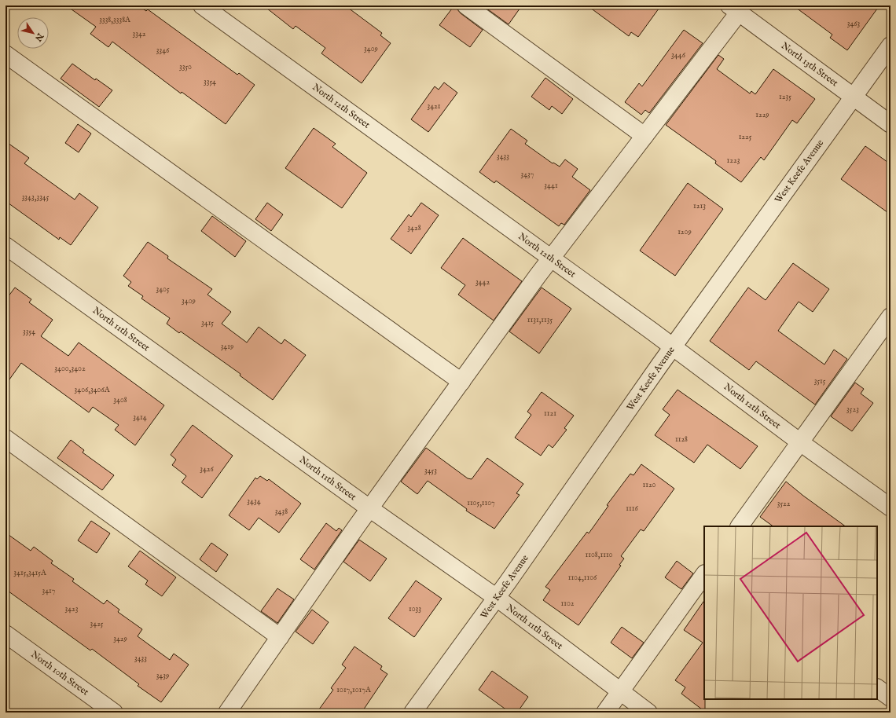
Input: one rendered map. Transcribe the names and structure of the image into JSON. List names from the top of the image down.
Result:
{
  "streets": {
    "street": [
      "North 13th Street",
      "North 12th Street",
      "West Keefe Avenue",
      "North 11th Street",
      "North 10th Street"
    ]
  },
  "crossings": [
    ["North 13th Street", "West Keefe Avenue"],
    ["North 12th Street", "West Keefe Avenue"],
    ["West Keefe Avenue", "North 11th Street"]
  ],
  "house_numbers": [
    "3338,3338A",
    "3463",
    "3342",
    "3409",
    "3346",
    "3446",
    "3350",
    "3354",
    "1235",
    "3421",
    "1229",
    "1225",
    "3433",
    "1223",
    "3437",
    "3441",
    "3343,3345",
    "1213",
    "3428",
    "1209",
    "3442",
    "3405",
    "3409",
    "1131,1135",
    "3415",
    "3354",
    "3419",
    "3400,3402",
    "3515",
    "3406,3406A",
    "3408",
    "3523",
    "1121",
    "3414",
    "1128",
    "3426",
    "3453",
    "1120",
    "3434",
    "1105,1107",
    "3522",
    "1116",
    "3438",
    "1108,1110",
    "3415,3415A",
    "1104,1106",
    "3417",
    "1102",
    "3423",
    "1033",
    "3425",
    "3429",
    "3433",
    "3439",
    "1017,1017A"
  ],
  "north": "bottom right"
}
